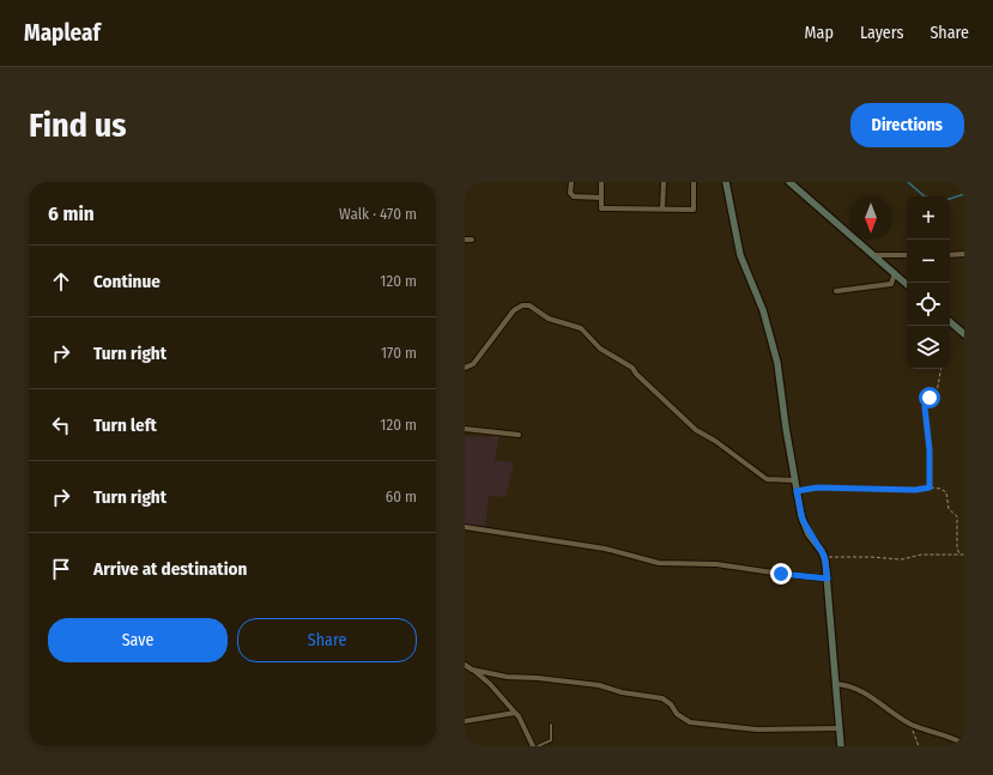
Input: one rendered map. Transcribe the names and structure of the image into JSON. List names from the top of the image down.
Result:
{
  "north": "bottom",
  "page": {
    "header": "Mapleaf",
    "nav": ["Map", "Layers", "Share"],
    "buttons": [
      "Directions",
      ["Save", "Share"]
    ],
    "title": "Find us",
    "heading": ["6 min", "Walk · 470 m"],
    "map_buttons": ["+", "−"],
    "list": [
      ["Continue", "120 m"],
      ["Turn right", "170 m"],
      ["Turn left", "120 m"],
      ["Turn right", "60 m"],
      "Arrive at destination"
    ]
  }
}
